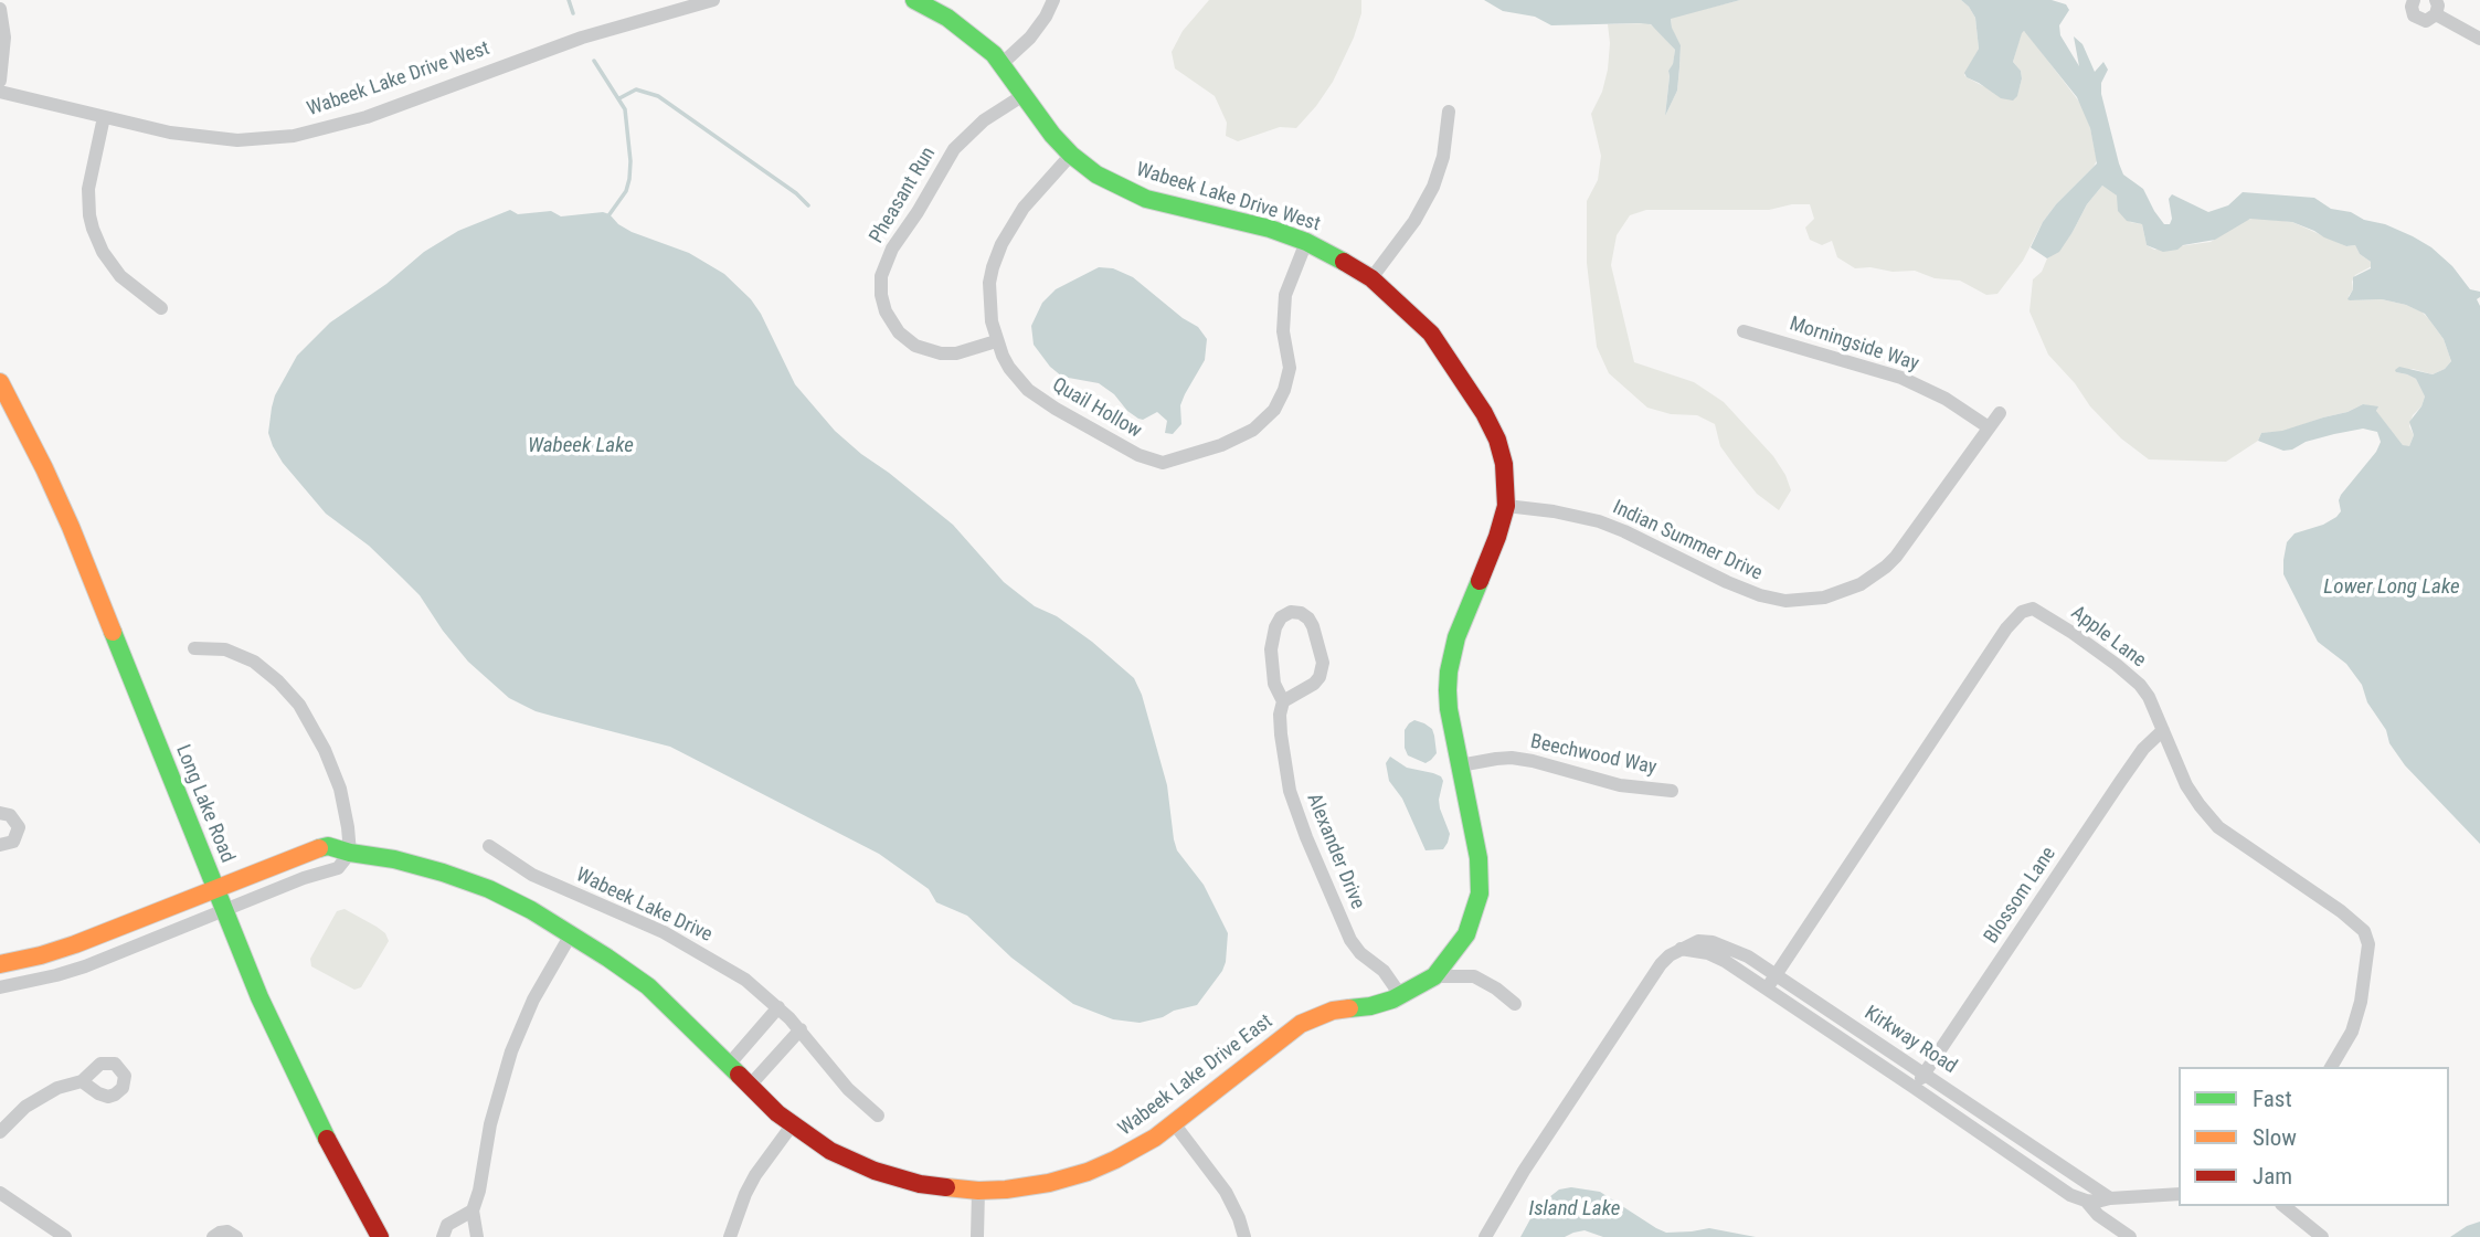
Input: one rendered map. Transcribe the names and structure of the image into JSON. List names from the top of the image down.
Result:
{
  "streets": {
    "street": [
      "Wabeek Lake Drive West",
      "Pheasant Run",
      "Morningside Way",
      "Quail Hollow",
      "Indian Summer Drive",
      "Apple Lane",
      "Beechwood Way",
      "Long Lake Road",
      "Alexander Drive",
      "Blossom Lane",
      "Wabeek Lake Drive",
      "Kirkway Road",
      "Wabeek Lake Drive East"
    ]
  },
  "crossings": [
    ["Wabeek Lake Drive West", "Pheasant Run"],
    ["Wabeek Lake Drive West", "Quail Hollow"],
    ["Wabeek Lake Drive West", "Indian Summer Drive"],
    ["Wabeek Lake Drive West", "Wabeek Lake Drive East"],
    ["Pheasant Run", "Quail Hollow"],
    ["Morningside Way", "Indian Summer Drive"],
    ["Indian Summer Drive", "Wabeek Lake Drive East"],
    ["Apple Lane", "Blossom Lane"],
    ["Apple Lane", "Kirkway Road"],
    ["Beechwood Way", "Wabeek Lake Drive East"],
    ["Long Lake Road", "Wabeek Lake Drive East"],
    ["Alexander Drive", "Wabeek Lake Drive East"],
    ["Blossom Lane", "Kirkway Road"]
  ],
  "water": ["Wabeek Lake", "Lower Long Lake", "Island Lake"],
  "legend": ["Fast", "Slow", "Jam"]
}
